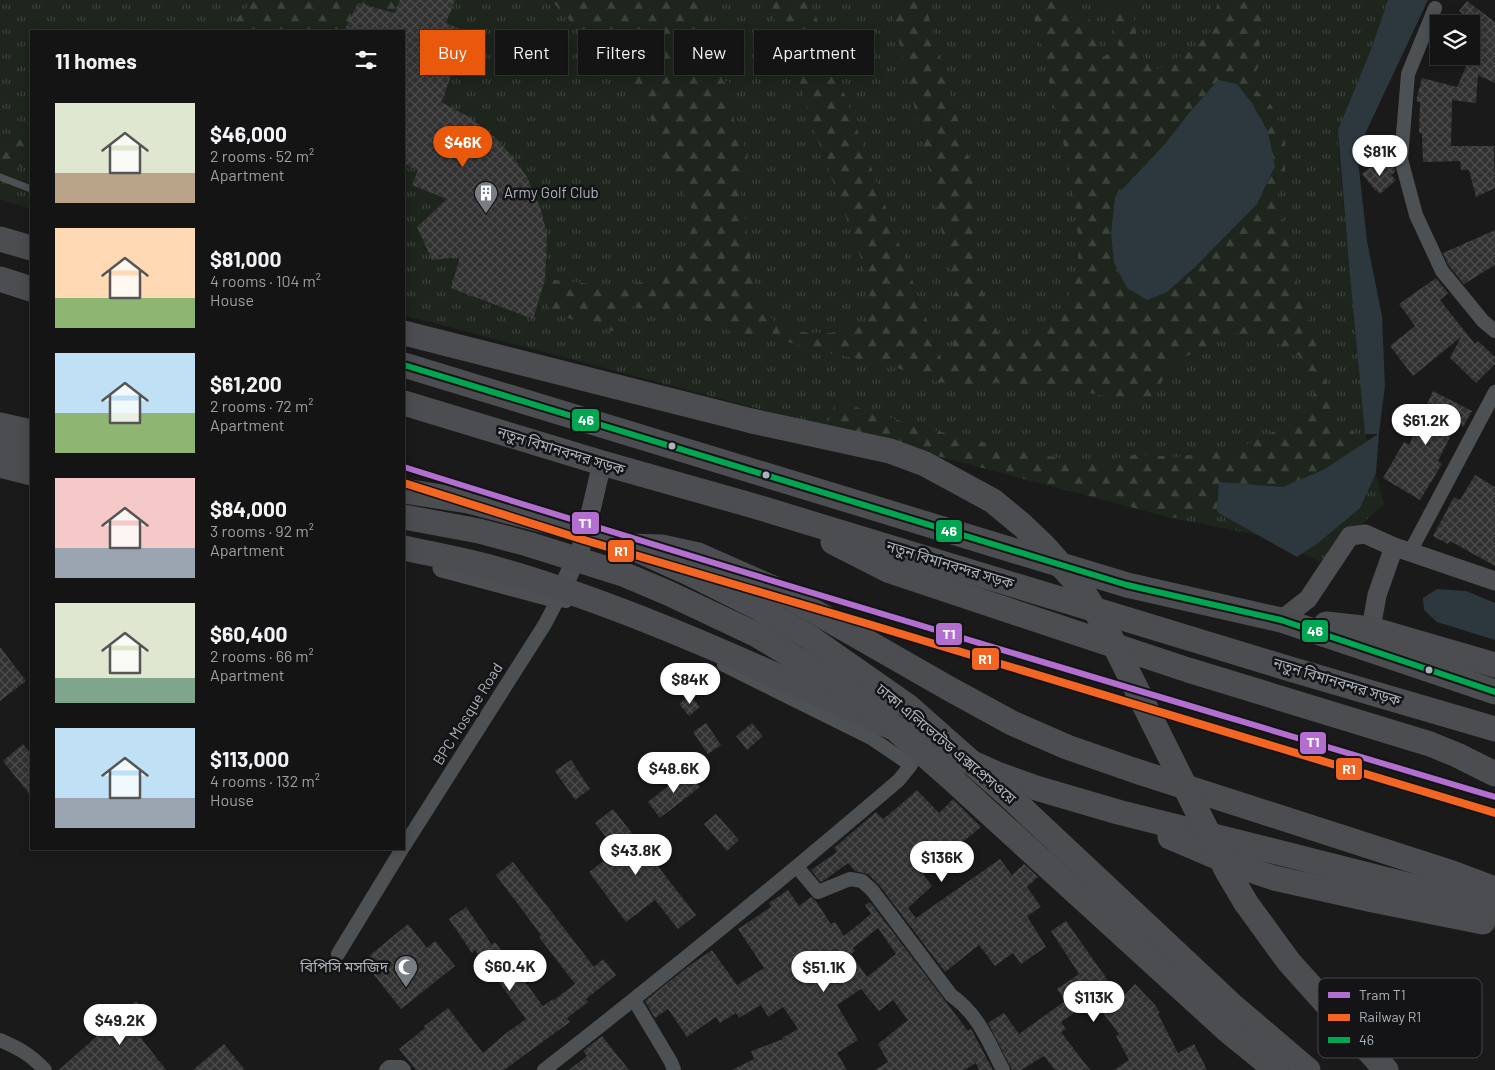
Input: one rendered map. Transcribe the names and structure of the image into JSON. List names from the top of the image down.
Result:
{
  "streets": {
    "highway": ["নতুন বিমানবন্দর সড়ক", "ঢাকা এলিভেটেড এক্সপ্রেসওয়ে"],
    "street": ["BPC Mosque Road"]
  },
  "places": {
    "building": ["Army Golf Club"],
    "mosque": ["বিপিসি মসজিদ"]
  },
  "lines": ["transit line 46", "tram line T1", "rail line R1"],
  "legend": ["Tram T1", "Railway R1", "46"],
  "page": {
    "chip": [
      "Buy",
      "Rent",
      "Filters",
      "New",
      "Apartment"
    ],
    "heading": "11 homes",
    "list": [
      {
        "name": "$46,000",
        "note": "2 rooms · 52 m² · Apartment"
      },
      {
        "name": "$81,000",
        "note": "4 rooms · 104 m² · House"
      },
      {
        "name": "$61,200",
        "note": "2 rooms · 72 m² · Apartment"
      },
      {
        "name": "$84,000",
        "note": "3 rooms · 92 m² · Apartment"
      },
      {
        "name": "$60,400",
        "note": "2 rooms · 66 m² · Apartment"
      },
      {
        "name": "$113,000",
        "note": "4 rooms · 132 m² · House"
      }
    ],
    "price": [
      "$46K",
      "$81K",
      "$61.2K",
      "$84K",
      "$48.6K",
      "$43.8K",
      "$136K",
      "$60.4K",
      "$51.1K",
      "$113K",
      "$49.2K"
    ]
  }
}
